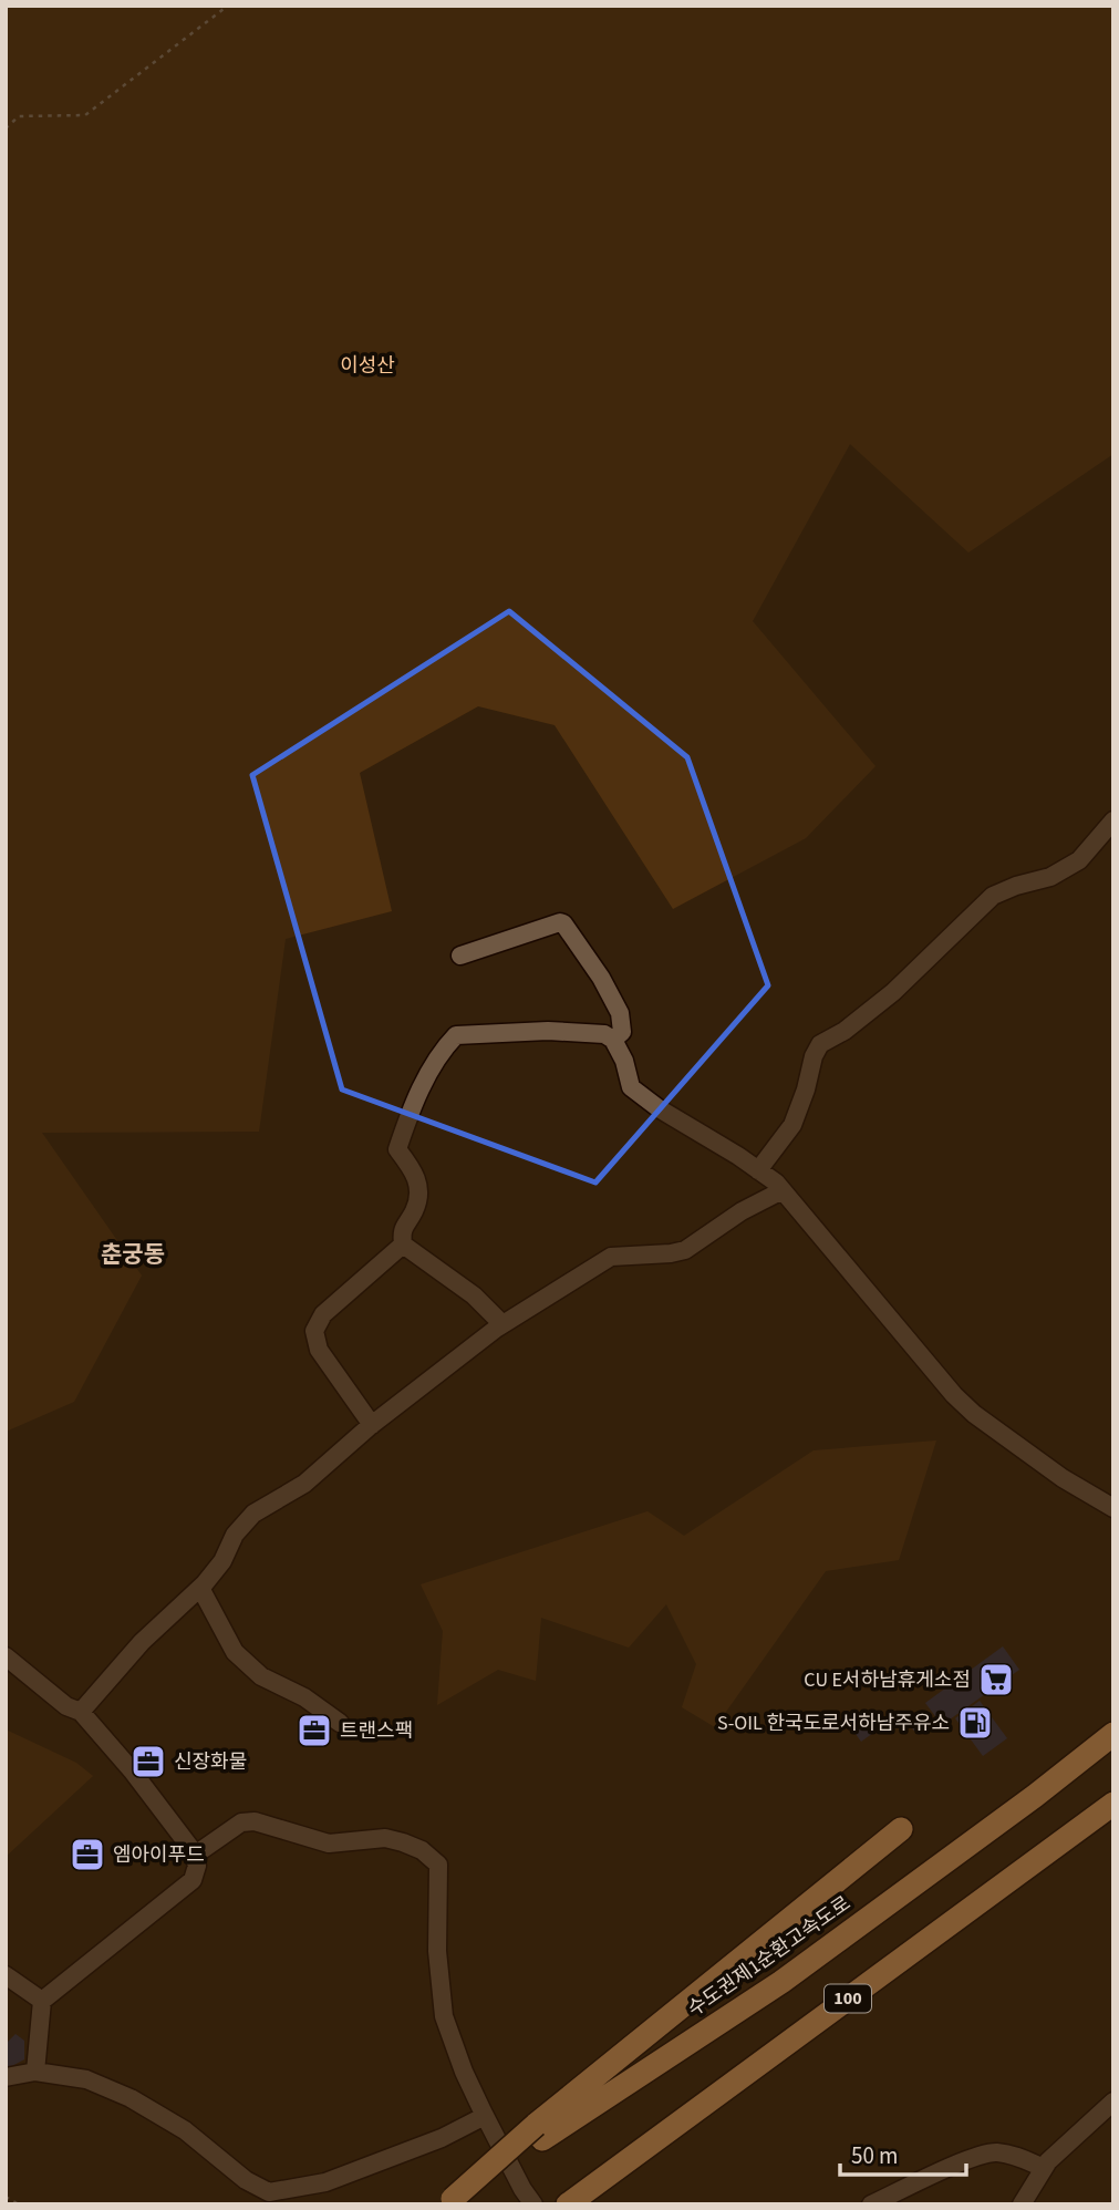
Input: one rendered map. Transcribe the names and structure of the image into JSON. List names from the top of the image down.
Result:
{
  "streets": {
    "highway": ["수도권제1순환고속도로", "100"]
  },
  "districts": ["춘궁동"],
  "parks": ["이성산"],
  "places": {
    "supermarket": ["CU E서하남휴게소점"],
    "fuel station": ["S-OIL 한국도로서하남주유소"],
    "office": ["트랜스팩", "신장화물", "엠아이푸드"]
  },
  "scale_bar": "50 m"
}
